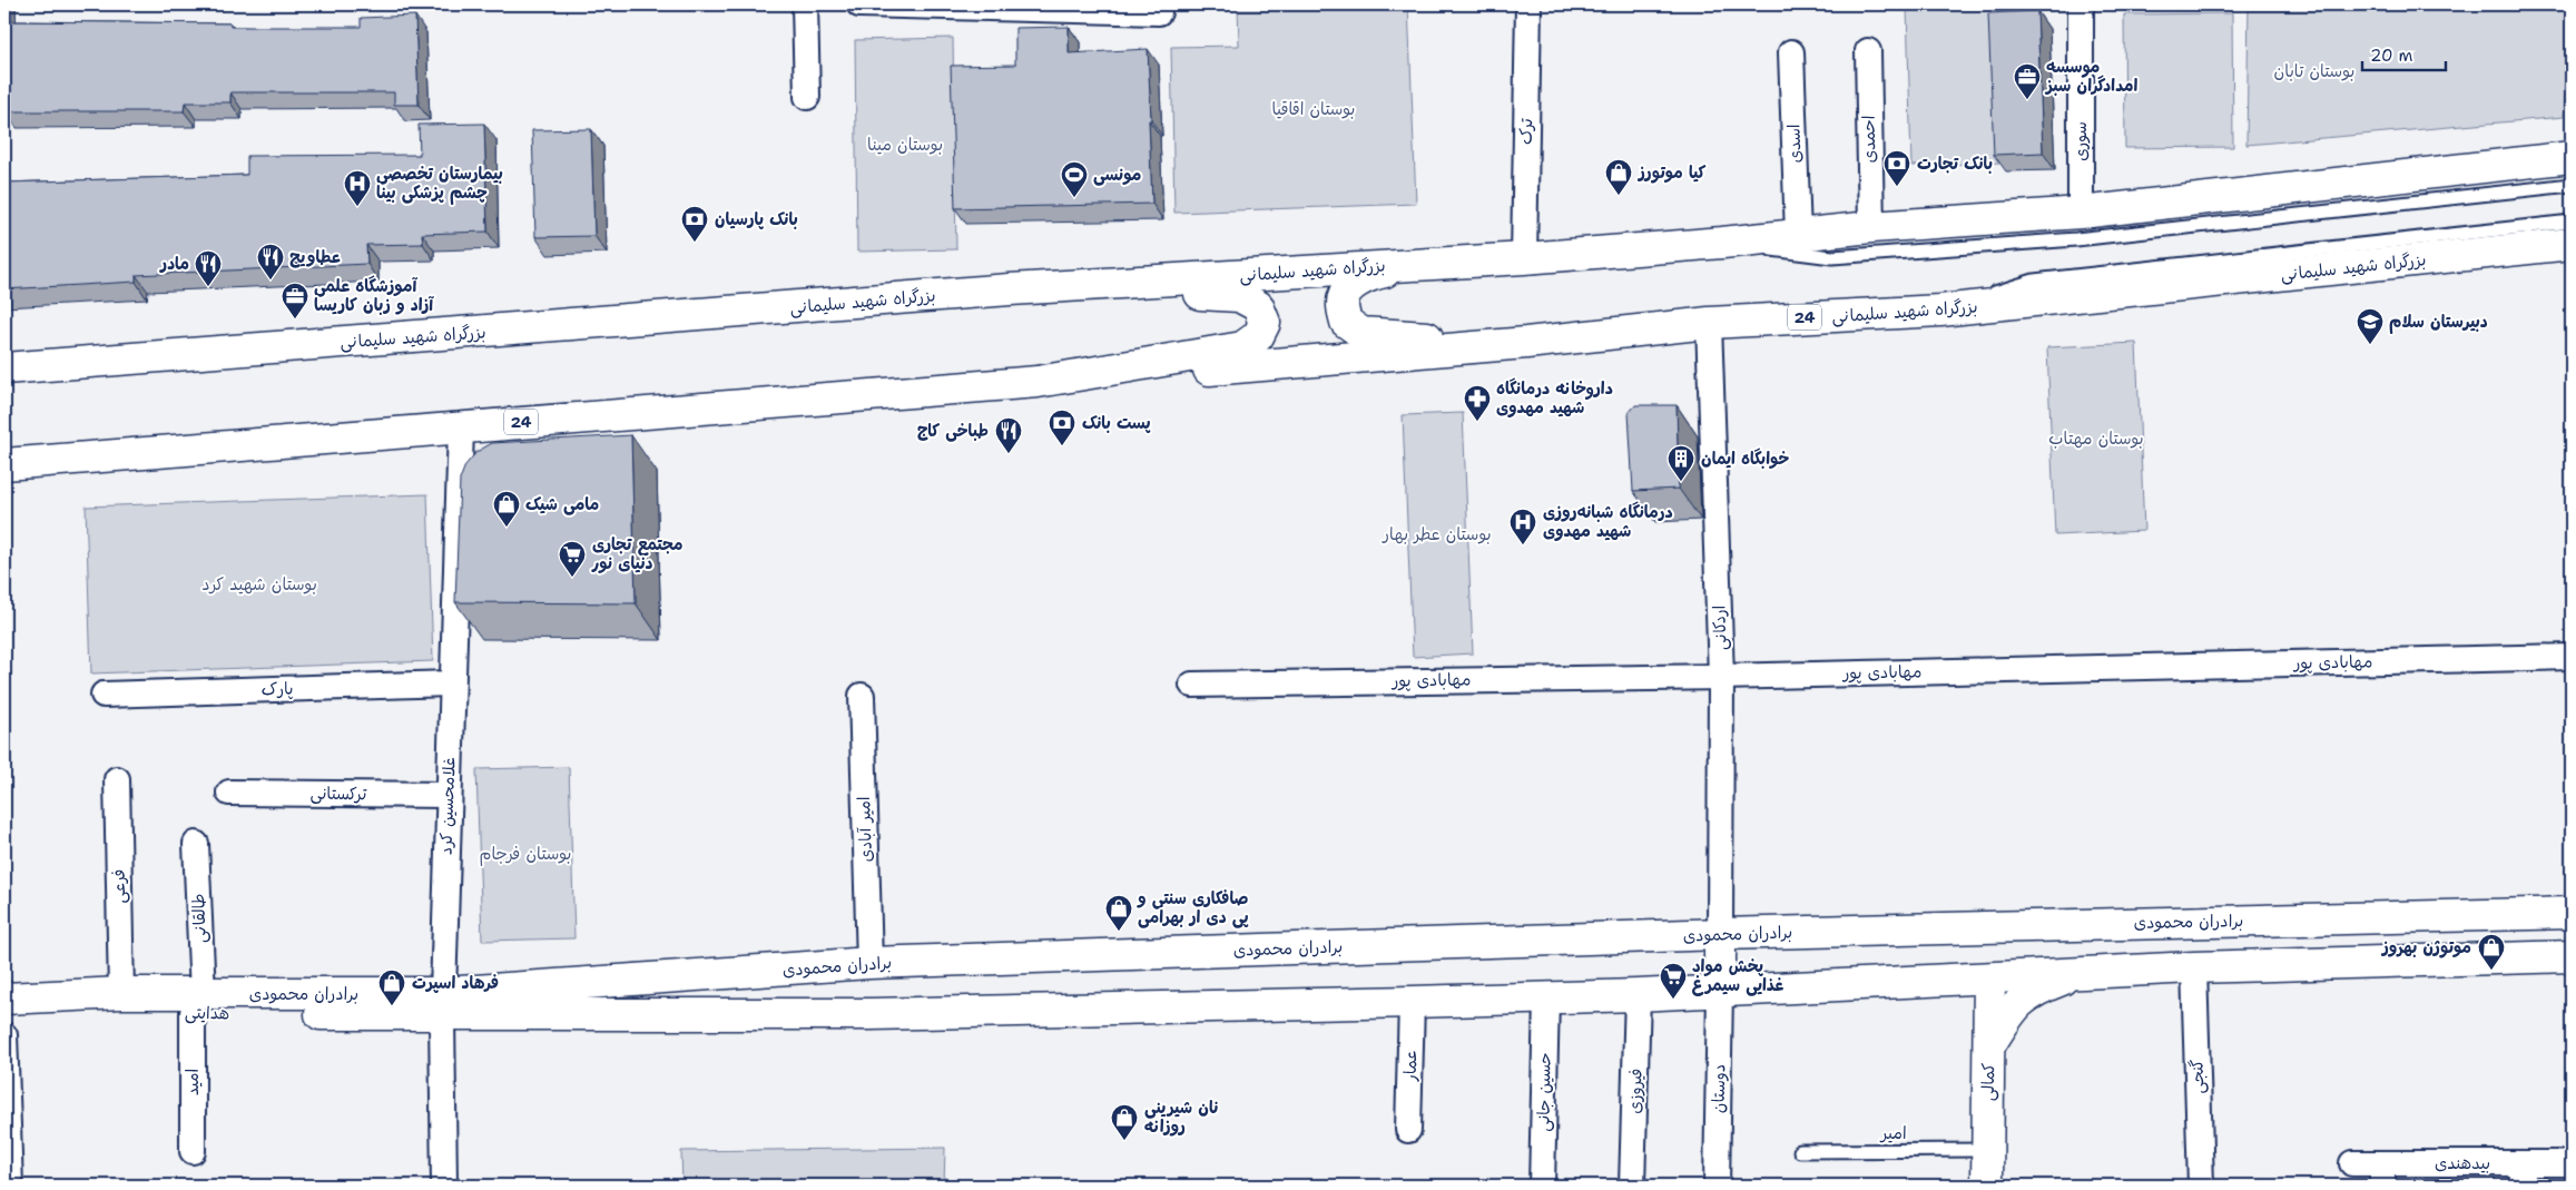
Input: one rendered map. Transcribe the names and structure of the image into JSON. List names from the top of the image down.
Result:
{
  "streets": {
    "main road": [
      "بزرگراه شهید سلیمانی",
      "24",
      "برادران محمودی",
      "هدایتی",
      "کمالی"
    ],
    "street": [
      "ترک",
      "احمدی",
      "سوری",
      "اسدی",
      "اردکانی",
      "مهابادی پور",
      "پارک",
      "ترکستانی",
      "غلامحسین کرد",
      "امیر آبادی",
      "فرعی",
      "طالقانی",
      "عمار",
      "گنجی",
      "امید",
      "دوستان",
      "فیروزی",
      "حسین جانی",
      "بیدهندی"
    ],
    "lane": ["امیر"]
  },
  "crossings": [
    ["ترک", "بزرگراه شهید سلیمانی"],
    ["احمدی", "بزرگراه شهید سلیمانی"],
    ["سوری", "بزرگراه شهید سلیمانی"],
    ["اسدی", "بزرگراه شهید سلیمانی"],
    ["بزرگراه شهید سلیمانی", "24"],
    ["بزرگراه شهید سلیمانی", "اردکانی"],
    ["24", "غلامحسین کرد"],
    ["اردکانی", "مهابادی پور"],
    ["اردکانی", "برادران محمودی"],
    ["پارک", "غلامحسین کرد"],
    ["ترکستانی", "غلامحسین کرد"],
    ["غلامحسین کرد", "برادران محمودی"],
    ["غلامحسین کرد", "هدایتی"],
    ["امیر آبادی", "برادران محمودی"],
    ["طالقانی", "هدایتی"],
    ["طالقانی", "امید"],
    ["برادران محمودی", "هدایتی"],
    ["هدایتی", "امید"],
    ["کمالی", "امیر"]
  ],
  "parks": [
    "بوستان تابان",
    "بوستان اقاقیا",
    "بوستان مینا",
    "بوستان مهتاب",
    "بوستان عطر بهار",
    "بوستان شهید کرد",
    "بوستان فرجام"
  ],
  "places": {
    "office": ["موسسه امدادگران سبز", "آموزشگاه علمی آزاد و زبان کاریسا"],
    "bank": ["بانک تجارت", "بانک پارسیان", "پست بانک"],
    "shop": [
      "کیا موتورز",
      "مامی شیک",
      "صافکاری سنتی و پی دی ار بهرامی",
      "موتوژن بهروز",
      "فرهاد اسپرت",
      "نان شیرینی روزانه"
    ],
    "sports": ["مونسی"],
    "hospital": ["بیمارستان تخصصی چشم پزشکی بینا", "درمانگاه شبانه‌روزی شهید مهدوی"],
    "restaurant": ["عطاویچ", "مادر", "طباخی کاج"],
    "school or university": ["دبیرستان سلام"],
    "pharmacy": ["داروخانه درمانگاه شهید مهدوی"],
    "building": ["خوابگاه ایمان"],
    "supermarket": ["مجتمع تجاری دنیای نور", "پخش مواد غذایی سیمرغ"]
  },
  "scale_bar": "20 m"
}
